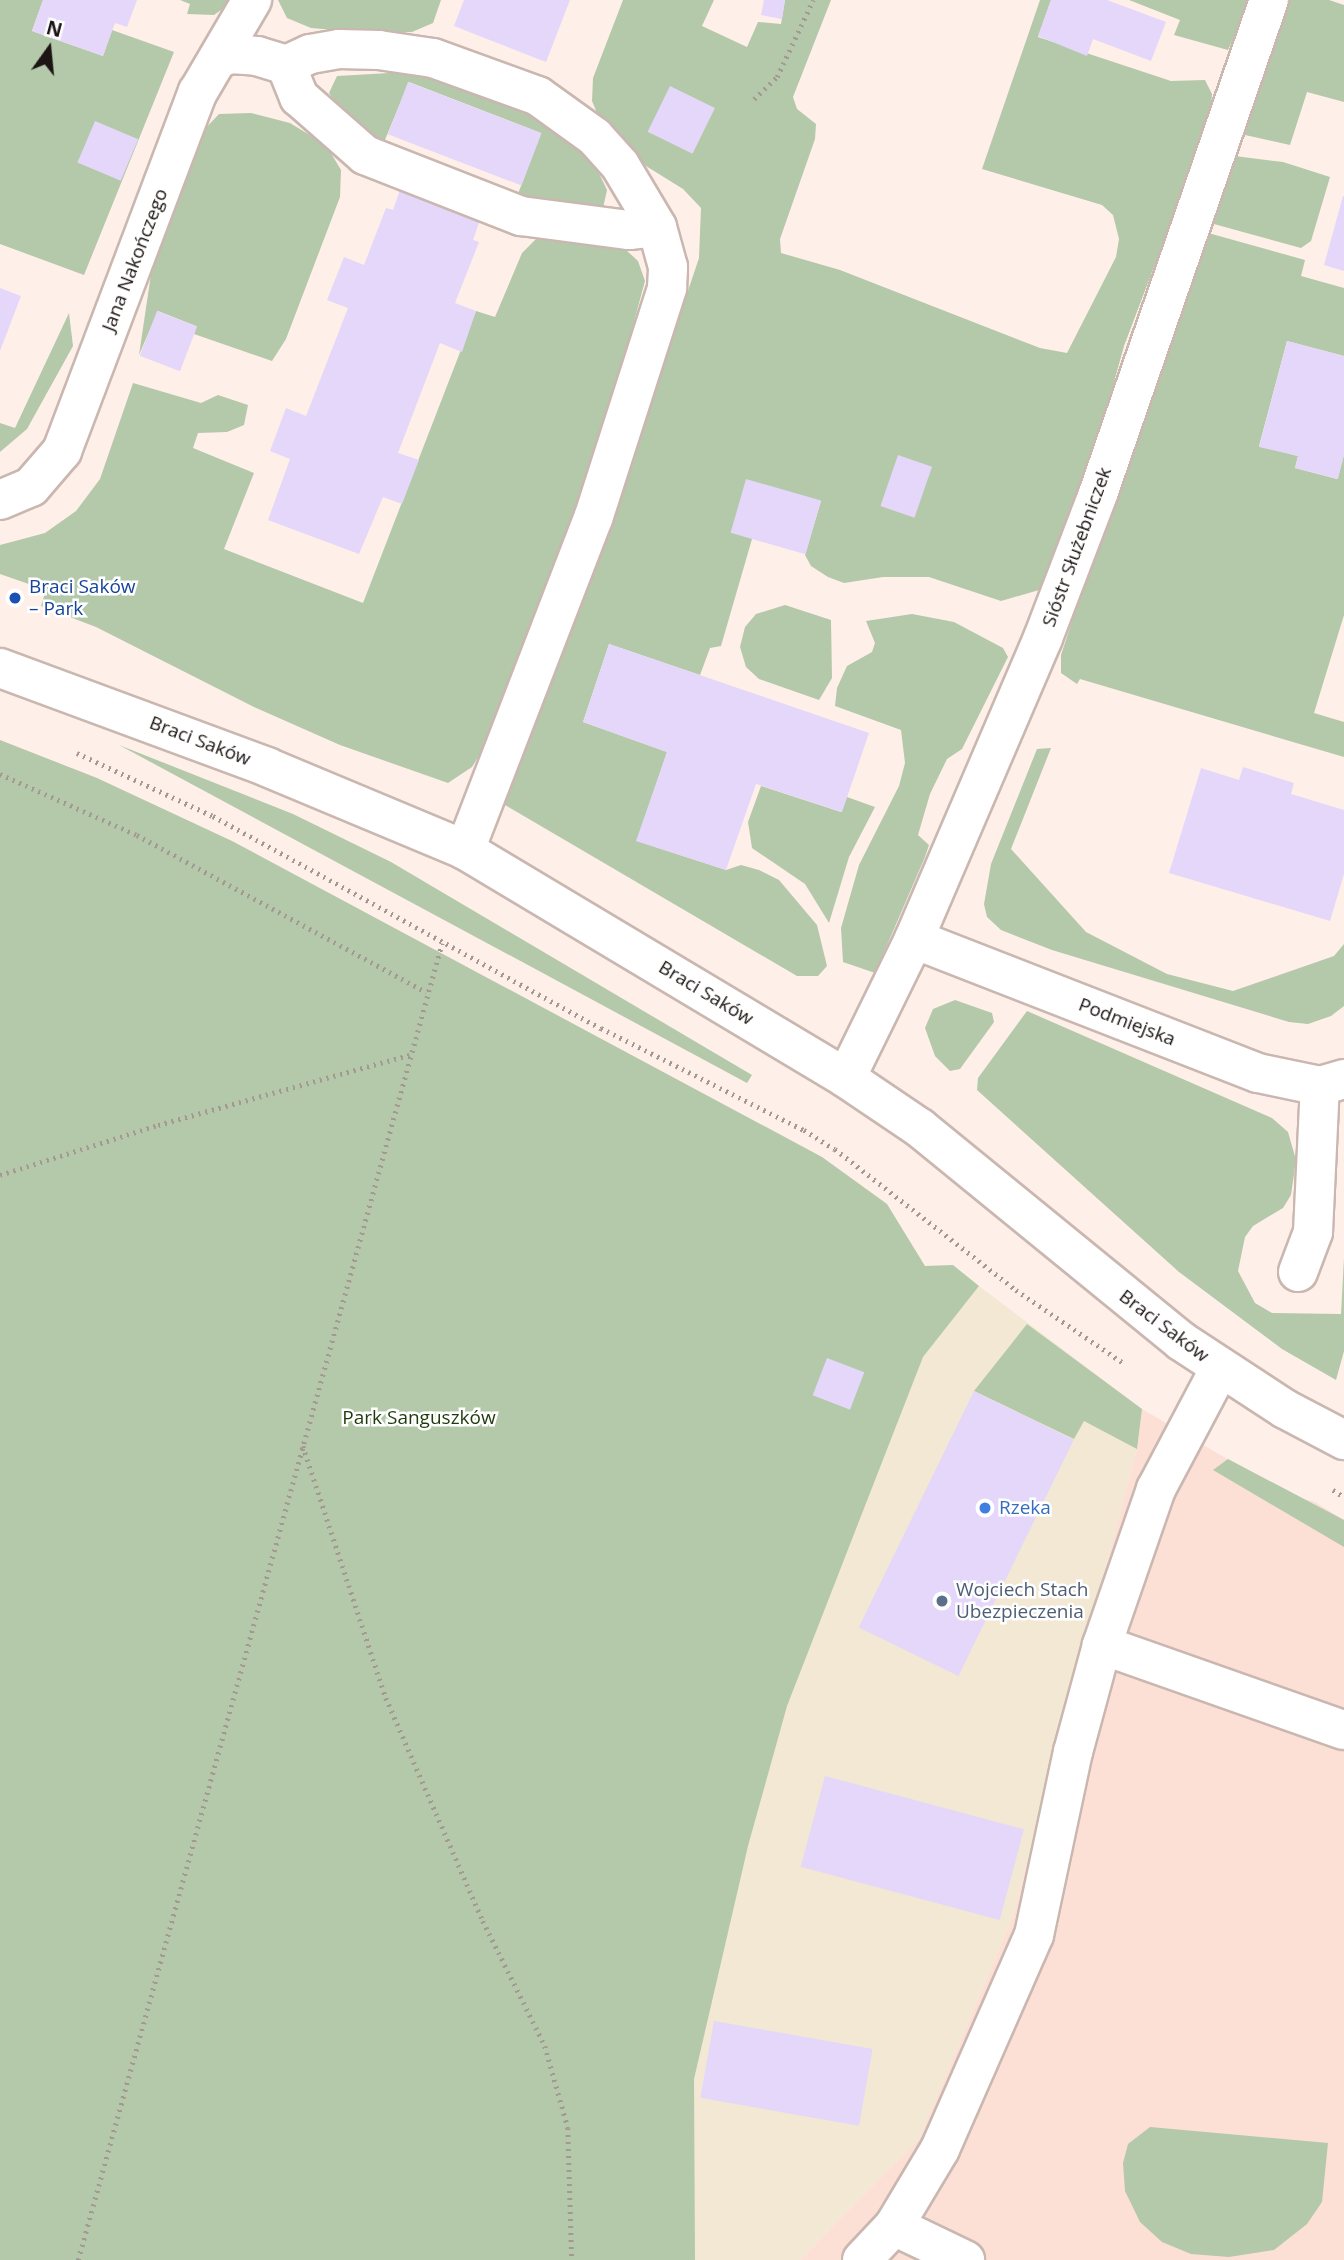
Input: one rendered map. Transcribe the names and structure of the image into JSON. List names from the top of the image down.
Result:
{
  "streets": {
    "street": [
      "Jana Nakończego",
      "Sióstr Służebniczek",
      "Braci Saków",
      "Podmiejska"
    ]
  },
  "crossings": [
    ["Sióstr Służebniczek", "Braci Saków"],
    ["Sióstr Służebniczek", "Podmiejska"]
  ],
  "parks": ["Park Sanguszków"],
  "places": ["Braci Saków – Park", "Rzeka", "Wojciech Stach Ubezpieczenia"],
  "north": "top"
}
